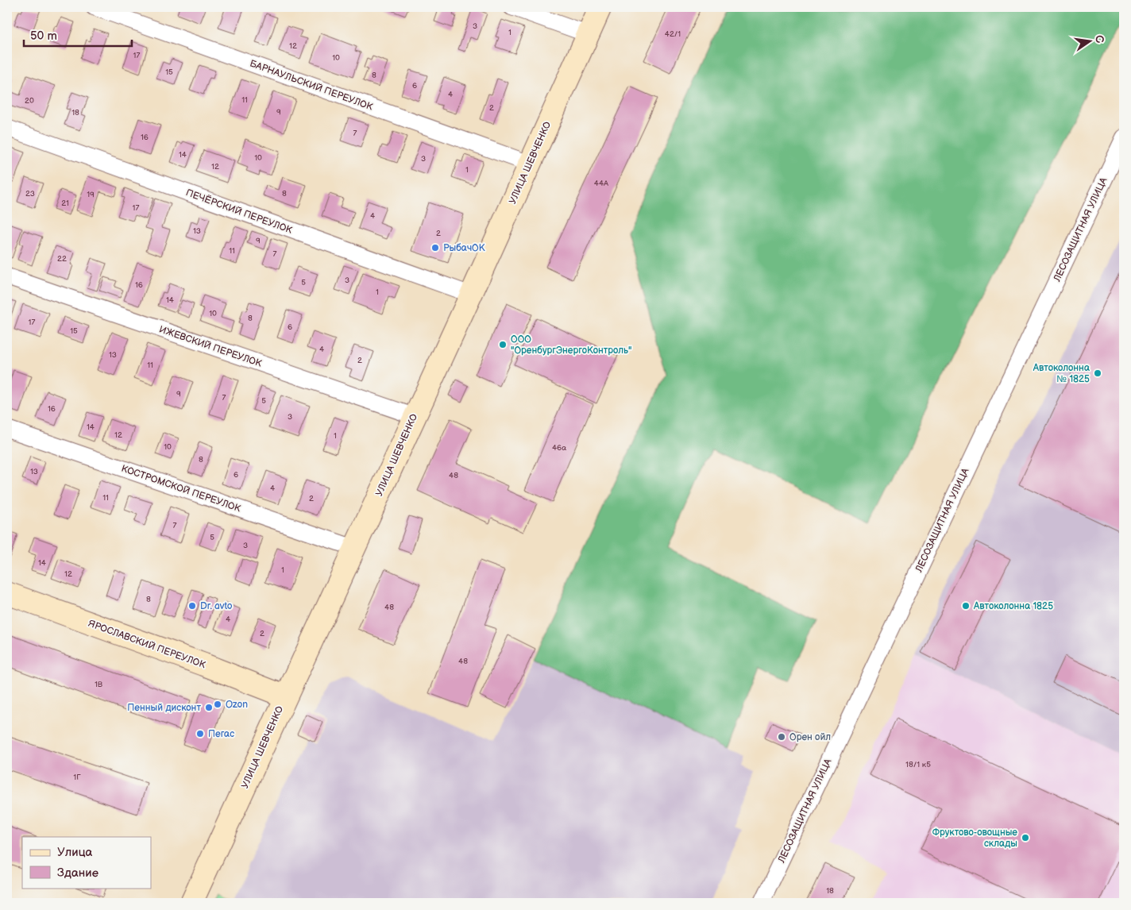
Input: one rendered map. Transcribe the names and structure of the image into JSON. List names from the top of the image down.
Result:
{
  "streets": {
    "main road": ["УЛИЦА ШЕВЧЕНКО", "ЯРОСЛАВСКИЙ ПЕРЕУЛОК"],
    "street": [
      "БАРНАУЛЬСКИЙ ПЕРЕУЛОК",
      "ПЕЧЁРСКИЙ ПЕРЕУЛОК",
      "ЛЕСОЗАЩИТНАЯ УЛИЦА",
      "ИЖЕВСКИЙ ПЕРЕУЛОК",
      "КОСТРОМСКОЙ ПЕРЕУЛОК"
    ]
  },
  "crossings": [
    ["БАРНАУЛЬСКИЙ ПЕРЕУЛОК", "УЛИЦА ШЕВЧЕНКО"],
    ["УЛИЦА ШЕВЧЕНКО", "ПЕЧЁРСКИЙ ПЕРЕУЛОК"],
    ["УЛИЦА ШЕВЧЕНКО", "ИЖЕВСКИЙ ПЕРЕУЛОК"],
    ["УЛИЦА ШЕВЧЕНКО", "КОСТРОМСКОЙ ПЕРЕУЛОК"],
    ["УЛИЦА ШЕВЧЕНКО", "ЯРОСЛАВСКИЙ ПЕРЕУЛОК"]
  ],
  "places": [
    "РыбачОК",
    "ООО \"ОренбургЭнергоКонтроль\"",
    "Автоколонна № 1825",
    "Dr. avto",
    "Автоколонна 1825",
    "Ozon",
    "Пенный дисконт",
    "Пегас",
    "Орен ойл",
    "Фруктово-овощные склады"
  ],
  "house_numbers": [
    "3",
    "1",
    "42/1",
    "12",
    "17",
    "10",
    "15",
    "8",
    "6",
    "4",
    "11",
    "20",
    "2",
    "9",
    "18",
    "7",
    "16",
    "14",
    "10",
    "3",
    "12",
    "1",
    "44А",
    "23",
    "8",
    "19",
    "21",
    "17",
    "4",
    "13",
    "2",
    "9",
    "11",
    "7",
    "22",
    "3",
    "5",
    "16",
    "1",
    "14",
    "10",
    "8",
    "17",
    "6",
    "15",
    "4",
    "13",
    "2",
    "11",
    "9",
    "7",
    "5",
    "16",
    "3",
    "14",
    "12",
    "1",
    "10",
    "46а",
    "8",
    "13",
    "6",
    "48",
    "4",
    "11",
    "2",
    "7",
    "5",
    "3",
    "14",
    "1",
    "12",
    "8",
    "48",
    "4",
    "2",
    "48",
    "1В",
    "18/1 к5",
    "1Г",
    "18"
  ],
  "legend": ["Улица", "Здание"],
  "scale_bar": "50 m",
  "north": "right"
}
